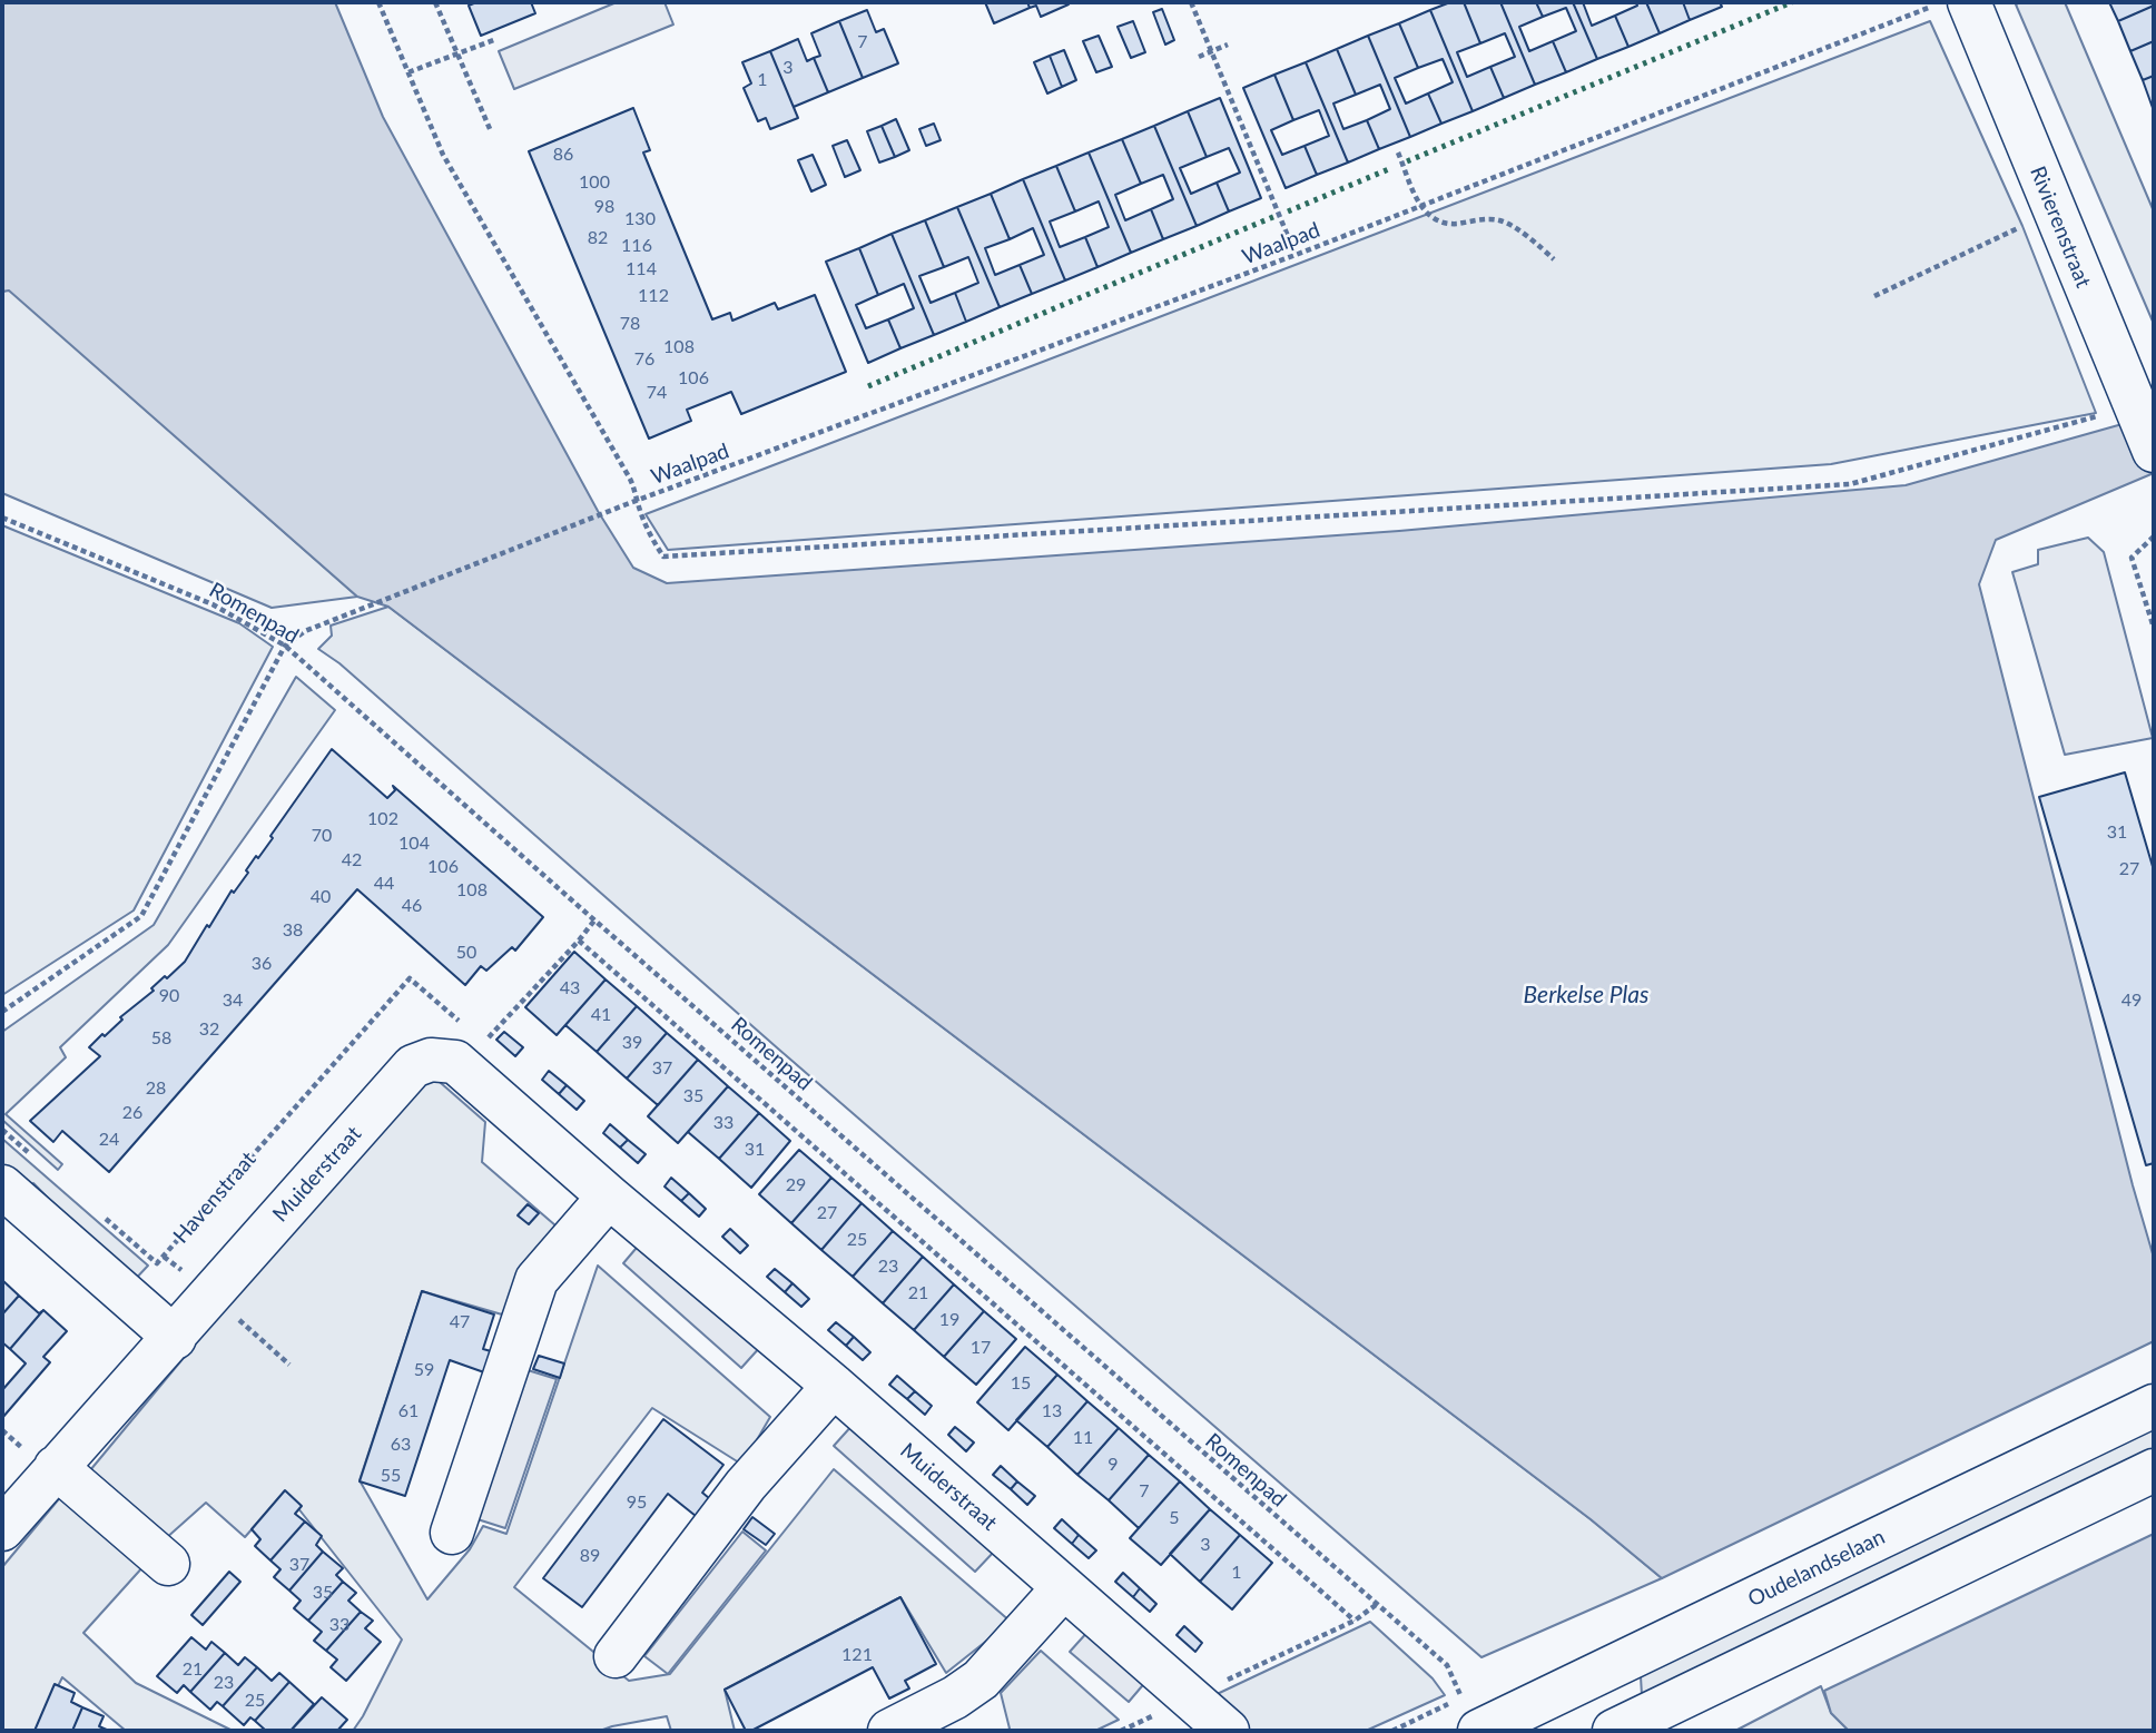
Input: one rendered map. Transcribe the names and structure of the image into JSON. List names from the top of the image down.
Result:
{
  "streets": {
    "street": ["Rivierenstraat", "Muiderstraat", "Oudelandselaan"],
    "path": ["Waalpad", "Romenpad", "Havenstraat"]
  },
  "crossings": [
    ["Waalpad", "Romenpad"],
    ["Romenpad", "Oudelandselaan"]
  ],
  "water": ["Berkelse Plas"],
  "house_numbers": [
    "7",
    "3",
    "1",
    "86",
    "100",
    "98",
    "130",
    "82",
    "116",
    "114",
    "112",
    "78",
    "108",
    "76",
    "106",
    "74",
    "102",
    "31",
    "70",
    "104",
    "42",
    "106",
    "27",
    "44",
    "108",
    "40",
    "46",
    "38",
    "50",
    "36",
    "43",
    "90",
    "34",
    "49",
    "41",
    "32",
    "58",
    "39",
    "37",
    "28",
    "35",
    "26",
    "33",
    "24",
    "31",
    "29",
    "27",
    "25",
    "23",
    "21",
    "19",
    "47",
    "17",
    "59",
    "15",
    "61",
    "13",
    "11",
    "63",
    "9",
    "55",
    "7",
    "95",
    "5",
    "3",
    "89",
    "37",
    "1",
    "35",
    "33",
    "121",
    "21",
    "23",
    "25"
  ]
}
